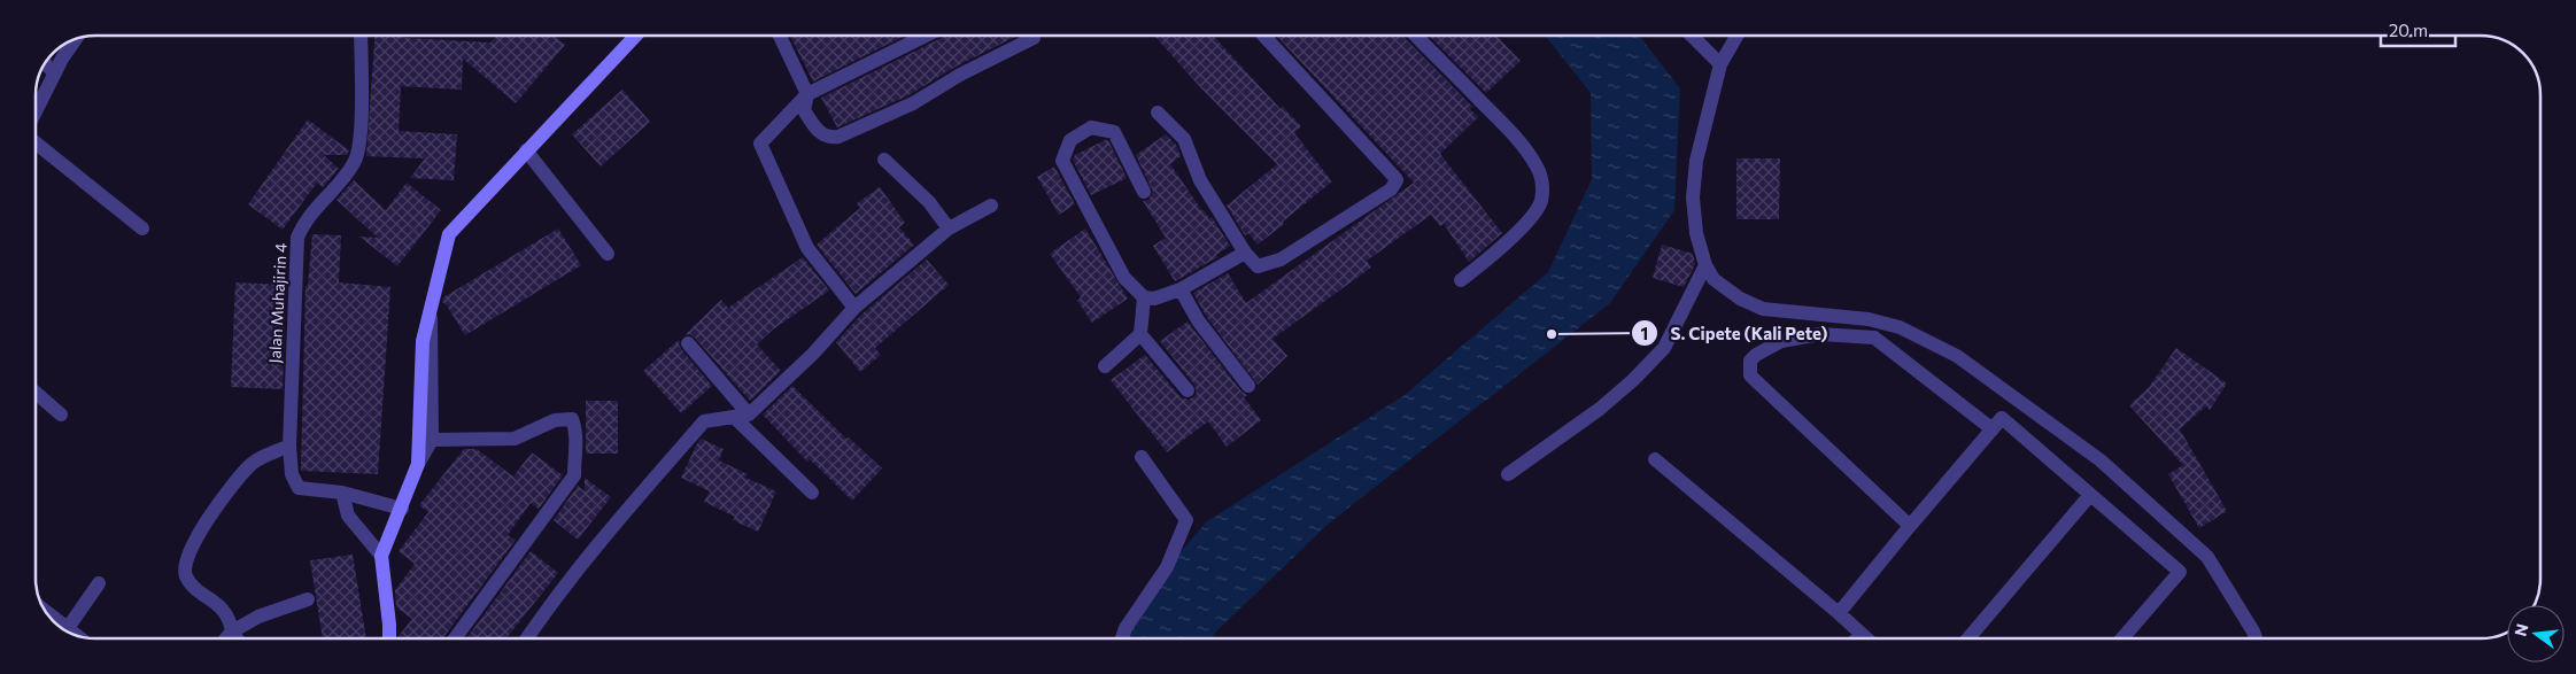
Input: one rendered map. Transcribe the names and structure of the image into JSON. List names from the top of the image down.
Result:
{
  "streets": {
    "street": ["Jalan Muhajirin 4"]
  },
  "places": ["S. Cipete (Kali Pete)"],
  "scale_bar": "20 m",
  "north": "left"
}
